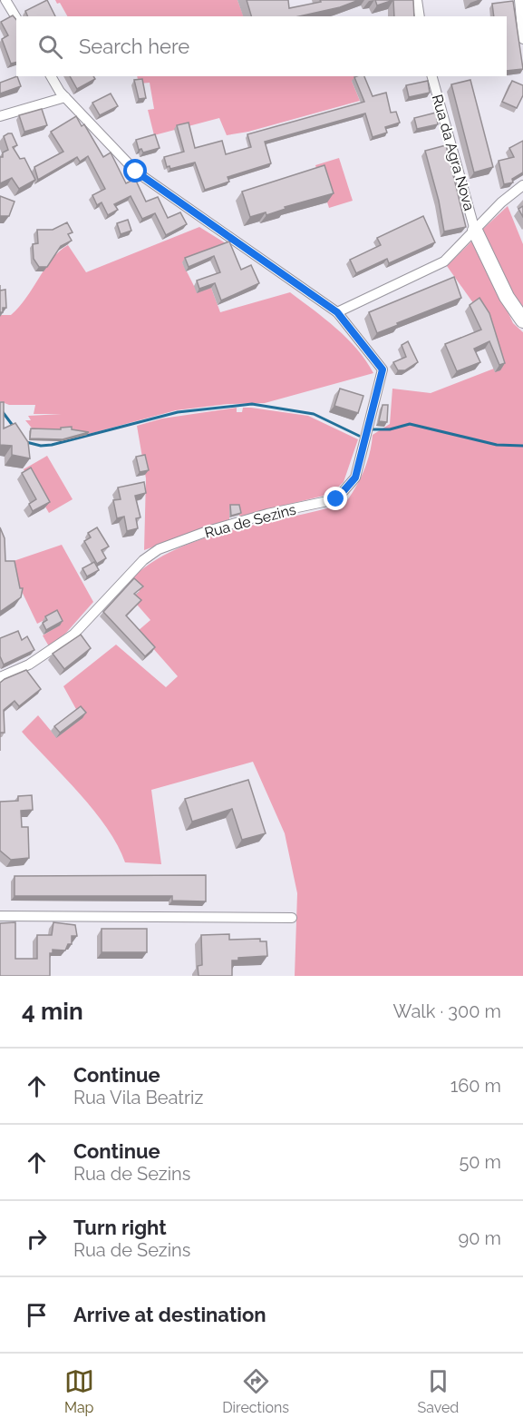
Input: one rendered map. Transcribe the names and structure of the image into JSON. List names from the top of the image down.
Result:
{
  "streets": {
    "street": ["Rua da Agra Nova", "Rua de Sezins"]
  },
  "page": {
    "search": "Search here",
    "heading": ["4 min", "Walk · 300 m"],
    "list": [
      ["Continue", "Rua Vila Beatriz", "160 m"],
      ["Continue", "Rua de Sezins", "50 m"],
      ["Turn right", "Rua de Sezins", "90 m"],
      "Arrive at destination"
    ],
    "nav": ["Map", "Directions", "Saved"]
  }
}
